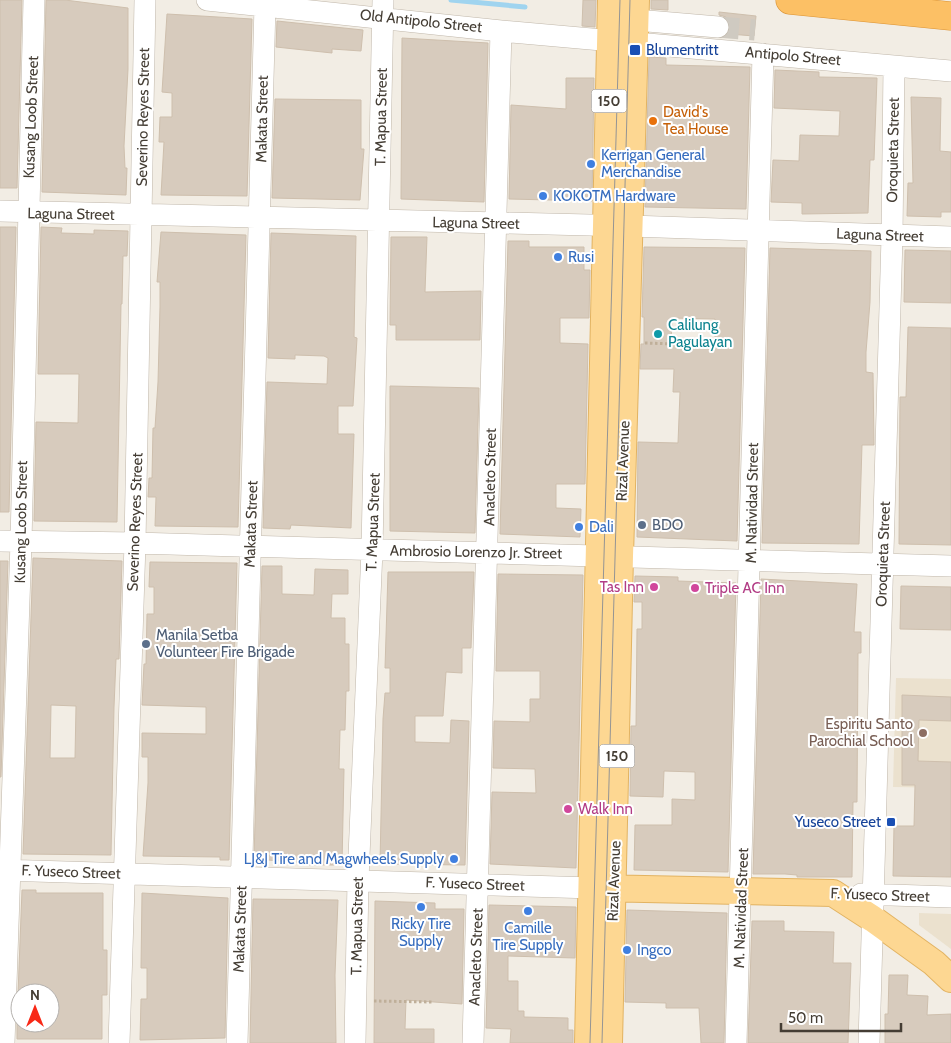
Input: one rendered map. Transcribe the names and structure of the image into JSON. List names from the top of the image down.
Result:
{
  "streets": {
    "main road": ["150", "Rizal Avenue", "F. Yuseco Street"],
    "street": [
      "Old Antipolo Street",
      "Antipolo Street",
      "Kusang Loob Street",
      "Severino Reyes Street",
      "T. Mapua Street",
      "Makata Street",
      "Oroquieta Street",
      "Laguna Street",
      "Anacleto Street",
      "M. Natividad Street",
      "Ambrosio Lorenzo Jr. Street"
    ]
  },
  "crossings": [
    ["Old Antipolo Street", "Antipolo Street"],
    ["Old Antipolo Street", "T. Mapua Street"],
    ["Old Antipolo Street", "Makata Street"],
    ["Old Antipolo Street", "Rizal Avenue"],
    ["Old Antipolo Street", "Anacleto Street"],
    ["Antipolo Street", "Oroquieta Street"],
    ["Antipolo Street", "Rizal Avenue"],
    ["Antipolo Street", "M. Natividad Street"],
    ["Kusang Loob Street", "Laguna Street"],
    ["Kusang Loob Street", "Ambrosio Lorenzo Jr. Street"],
    ["Kusang Loob Street", "F. Yuseco Street"],
    ["Severino Reyes Street", "Laguna Street"],
    ["Severino Reyes Street", "Ambrosio Lorenzo Jr. Street"],
    ["Severino Reyes Street", "F. Yuseco Street"],
    ["T. Mapua Street", "Laguna Street"],
    ["T. Mapua Street", "Ambrosio Lorenzo Jr. Street"],
    ["T. Mapua Street", "F. Yuseco Street"],
    ["Makata Street", "Laguna Street"],
    ["Makata Street", "Ambrosio Lorenzo Jr. Street"],
    ["Makata Street", "F. Yuseco Street"],
    ["Oroquieta Street", "Laguna Street"],
    ["Oroquieta Street", "Ambrosio Lorenzo Jr. Street"],
    ["Oroquieta Street", "F. Yuseco Street"],
    ["Laguna Street", "Rizal Avenue"],
    ["Laguna Street", "Anacleto Street"],
    ["Laguna Street", "M. Natividad Street"],
    ["Rizal Avenue", "Ambrosio Lorenzo Jr. Street"],
    ["Rizal Avenue", "F. Yuseco Street"],
    ["Anacleto Street", "Ambrosio Lorenzo Jr. Street"],
    ["Anacleto Street", "F. Yuseco Street"],
    ["M. Natividad Street", "Ambrosio Lorenzo Jr. Street"],
    ["M. Natividad Street", "F. Yuseco Street"]
  ],
  "places": {
    "transit": ["Blumentritt", "Yuseco Street"],
    "other": [
      "David's Tea House",
      "Kerrigan General Merchandise",
      "KOKOTM Hardware",
      "Rusi",
      "Calilung Pagulayan",
      "BDO",
      "Dali",
      "Tas Inn",
      "Triple AC Inn",
      "Manila Setba Volunteer Fire Brigade",
      "Espiritu Santo Parochial School",
      "Walk Inn",
      "LJ&J Tire and Magwheels Supply",
      "Ricky Tire Supply",
      "Camille Tire Supply",
      "Ingco"
    ]
  },
  "scale_bar": "50 m",
  "north": "top"
}
